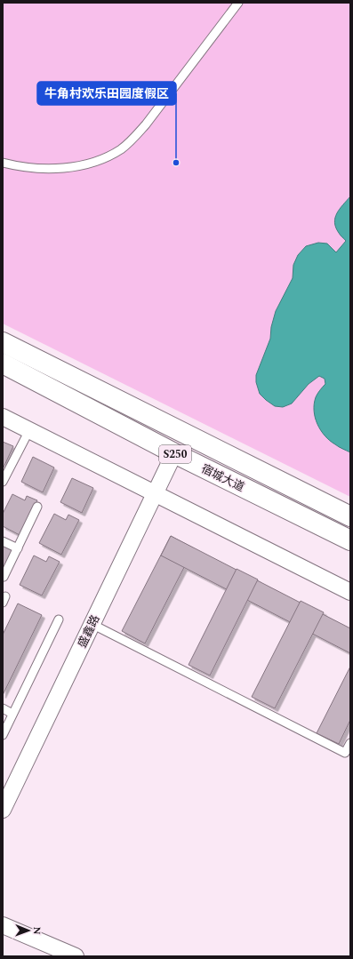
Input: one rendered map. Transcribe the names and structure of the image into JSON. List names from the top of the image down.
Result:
{
  "streets": {
    "main road": ["S250", "宿城大道"],
    "street": ["盛鑫路"]
  },
  "crossings": [
    ["宿城大道", "盛鑫路"]
  ],
  "places": ["牛角村欢乐田园度假区"],
  "north": "right"
}
